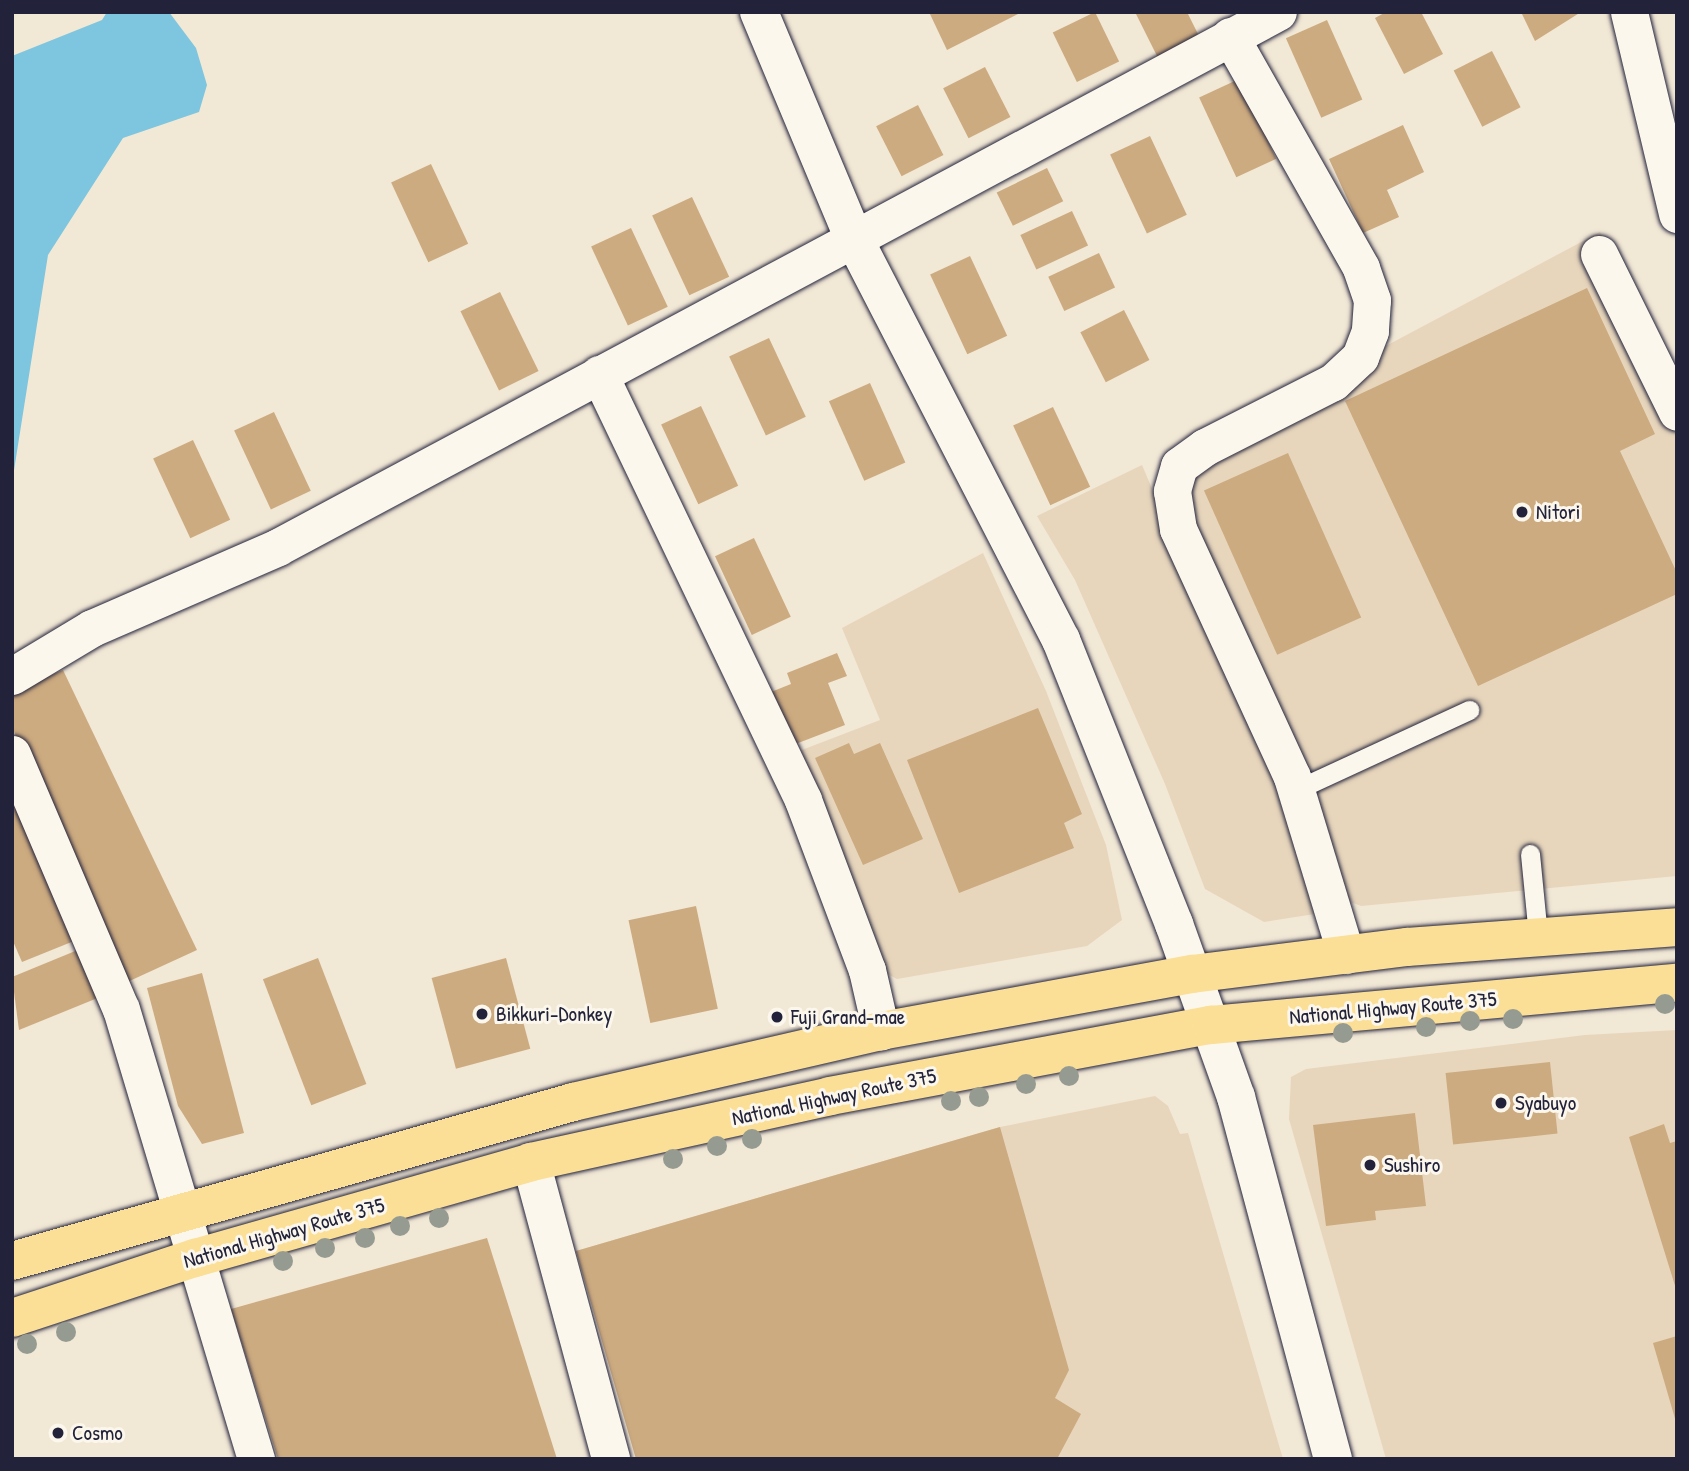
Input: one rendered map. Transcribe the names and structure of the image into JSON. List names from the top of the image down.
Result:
{
  "streets": {
    "highway": ["National Highway Route 375"]
  },
  "places": [
    "Nitori",
    "Bikkuri-Donkey",
    "Fuji Grand-mae",
    "Syabuyo",
    "Sushiro",
    "Cosmo"
  ]
}
